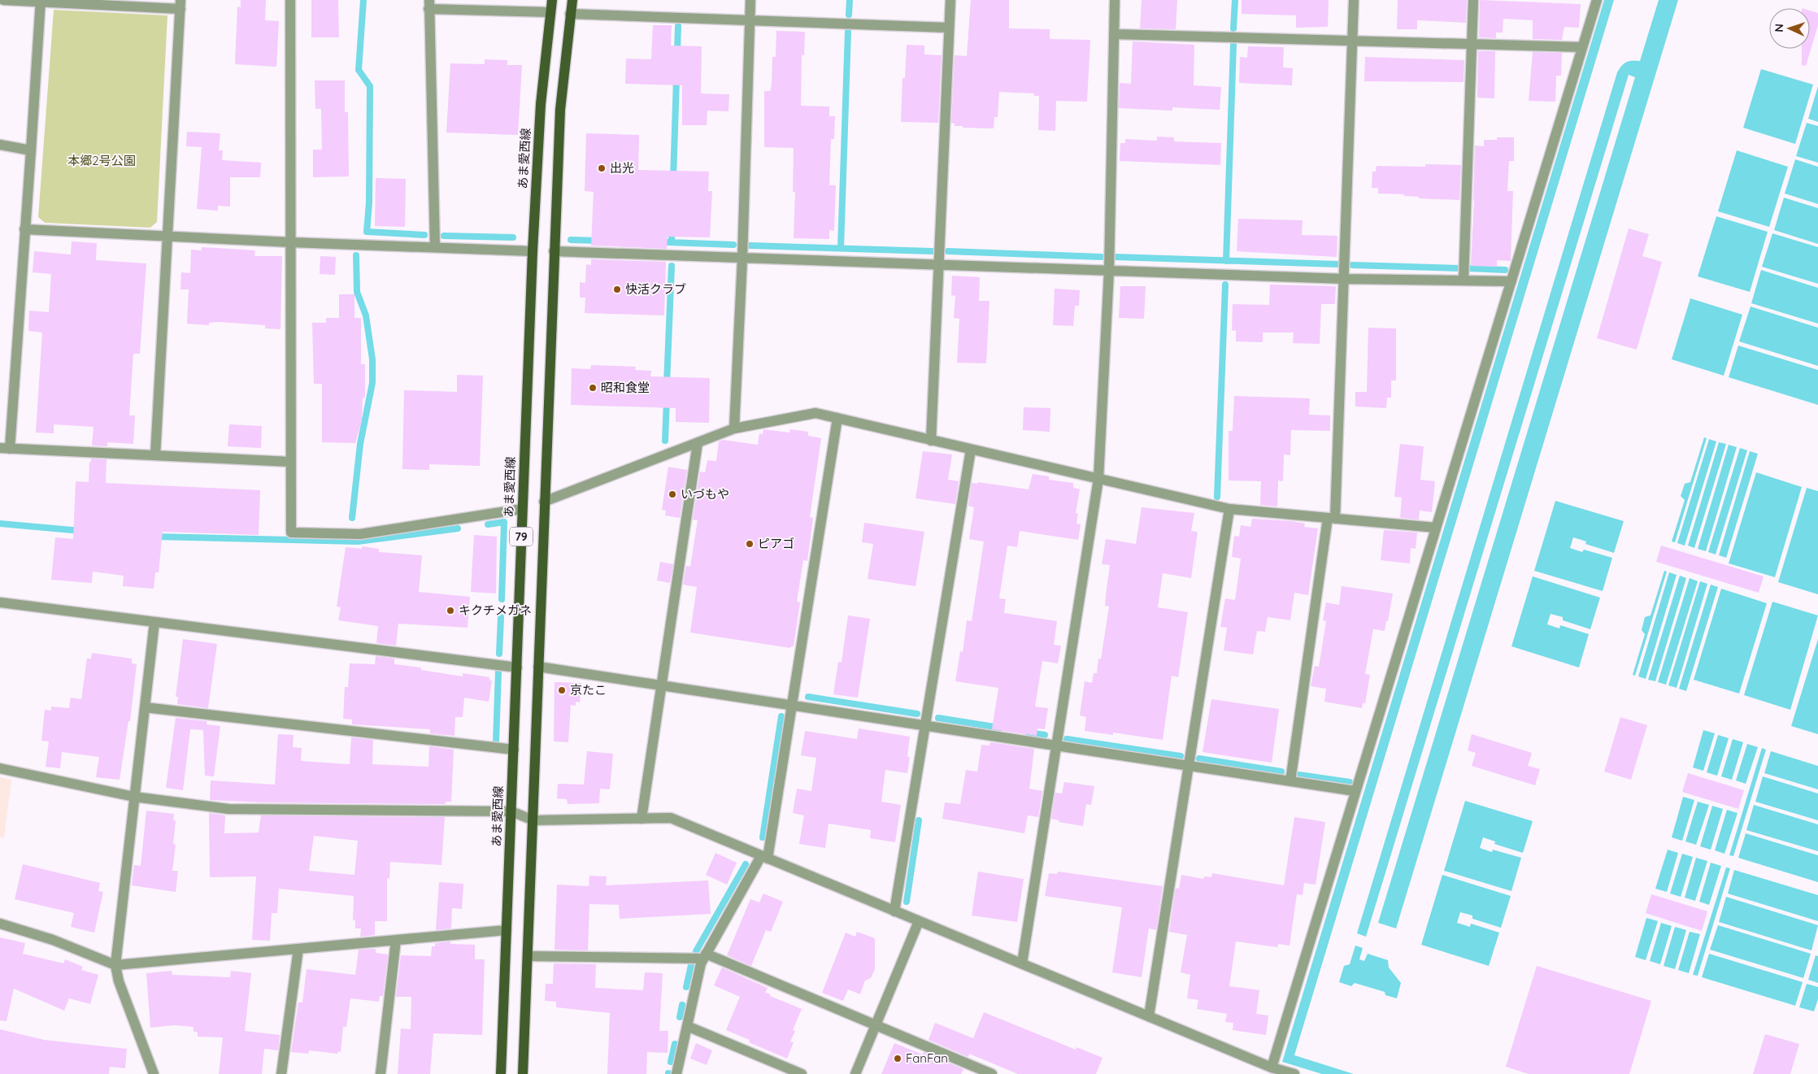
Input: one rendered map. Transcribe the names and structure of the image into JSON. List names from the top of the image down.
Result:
{
  "streets": {
    "main road": ["あま愛西線", "79"]
  },
  "parks": ["本郷2号公園"],
  "places": [
    "出光",
    "快活クラブ",
    "昭和食堂",
    "いづもや",
    "ピアゴ",
    "キクチメガネ",
    "京たこ",
    "FanFan"
  ],
  "north": "left"
}
